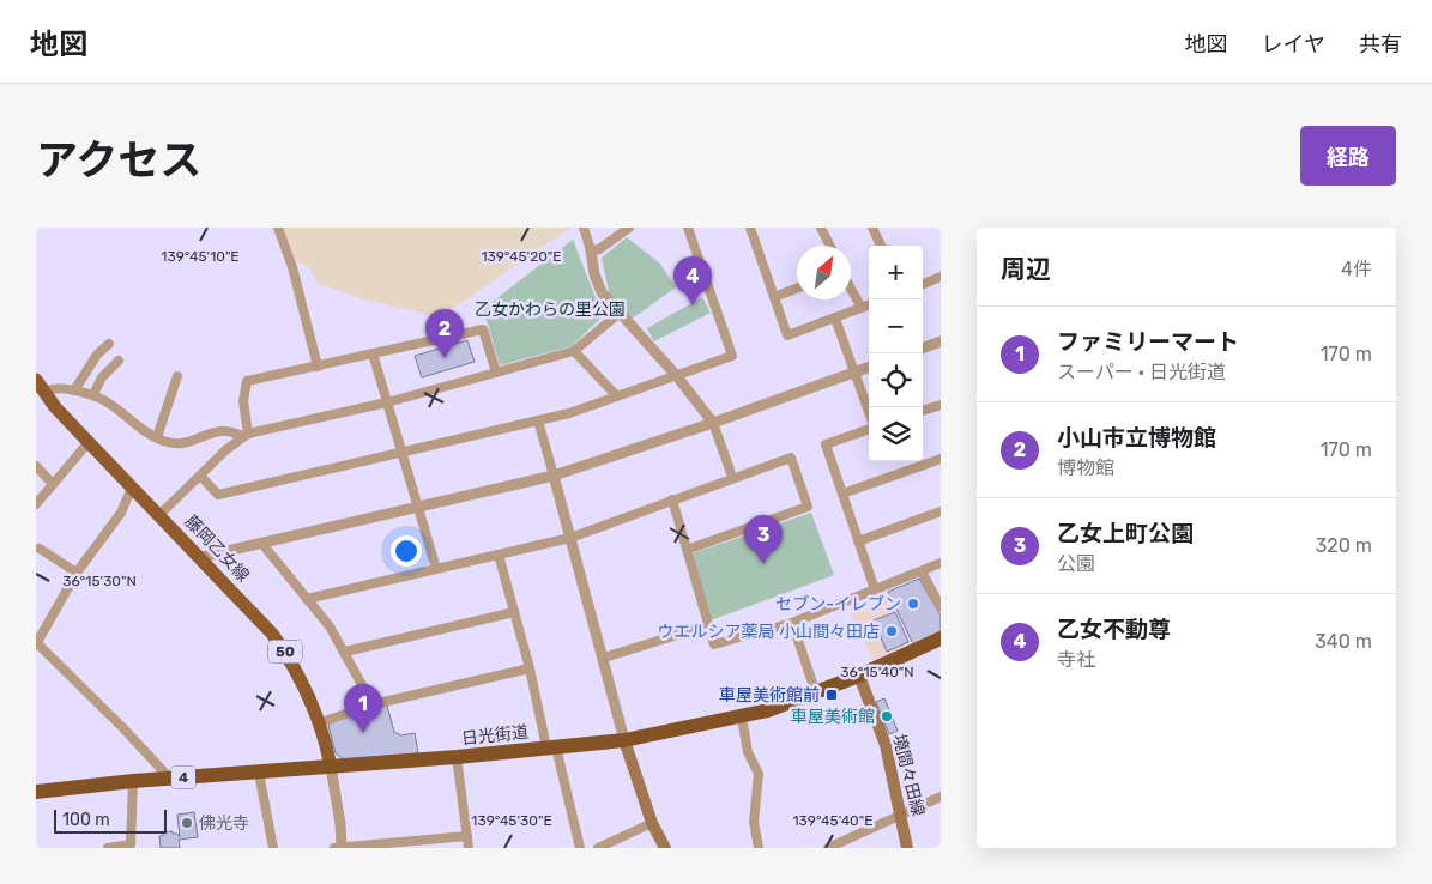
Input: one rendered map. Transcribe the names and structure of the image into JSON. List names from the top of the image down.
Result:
{
  "streets": {
    "highway": ["日光街道", "4"],
    "main road": ["藤岡乙女線", "50", "境間々田線"]
  },
  "crossings": [
    ["藤岡乙女線", "日光街道"],
    ["日光街道", "境間々田線"]
  ],
  "parks": ["乙女かわらの里公園"],
  "places": {
    "other": [
      "セブン-イレブン",
      "ウエルシア薬局 小山間々田店",
      "車屋美術館",
      "佛光寺"
    ],
    "transit": ["車屋美術館前"]
  },
  "scale_bar": "100 m",
  "north": "top right",
  "page": {
    "header": "地図",
    "nav": ["地図", "レイヤ", "共有"],
    "title": "アクセス",
    "buttons": "経路",
    "heading": ["周辺", "4件"],
    "map_buttons": ["+", "−"],
    "pins": [
      "4",
      "2",
      "3",
      "1"
    ],
    "list": [
      {
        "mark": "1",
        "name": "ファミリーマート",
        "note": "スーパー · 日光街道",
        "value": "170 m"
      },
      {
        "mark": "2",
        "name": "小山市立博物館",
        "note": "博物館",
        "value": "170 m"
      },
      {
        "mark": "3",
        "name": "乙女上町公園",
        "note": "公園",
        "value": "320 m"
      },
      {
        "mark": "4",
        "name": "乙女不動尊",
        "note": "寺社",
        "value": "340 m"
      }
    ],
    "scale": "100 m"
  },
  "coordinates": [
    "139°45'10\"E",
    "139°45'20\"E",
    "36°15'30\"N",
    "36°15'40\"N",
    "139°45'30\"E",
    "139°45'40\"E"
  ]
}
